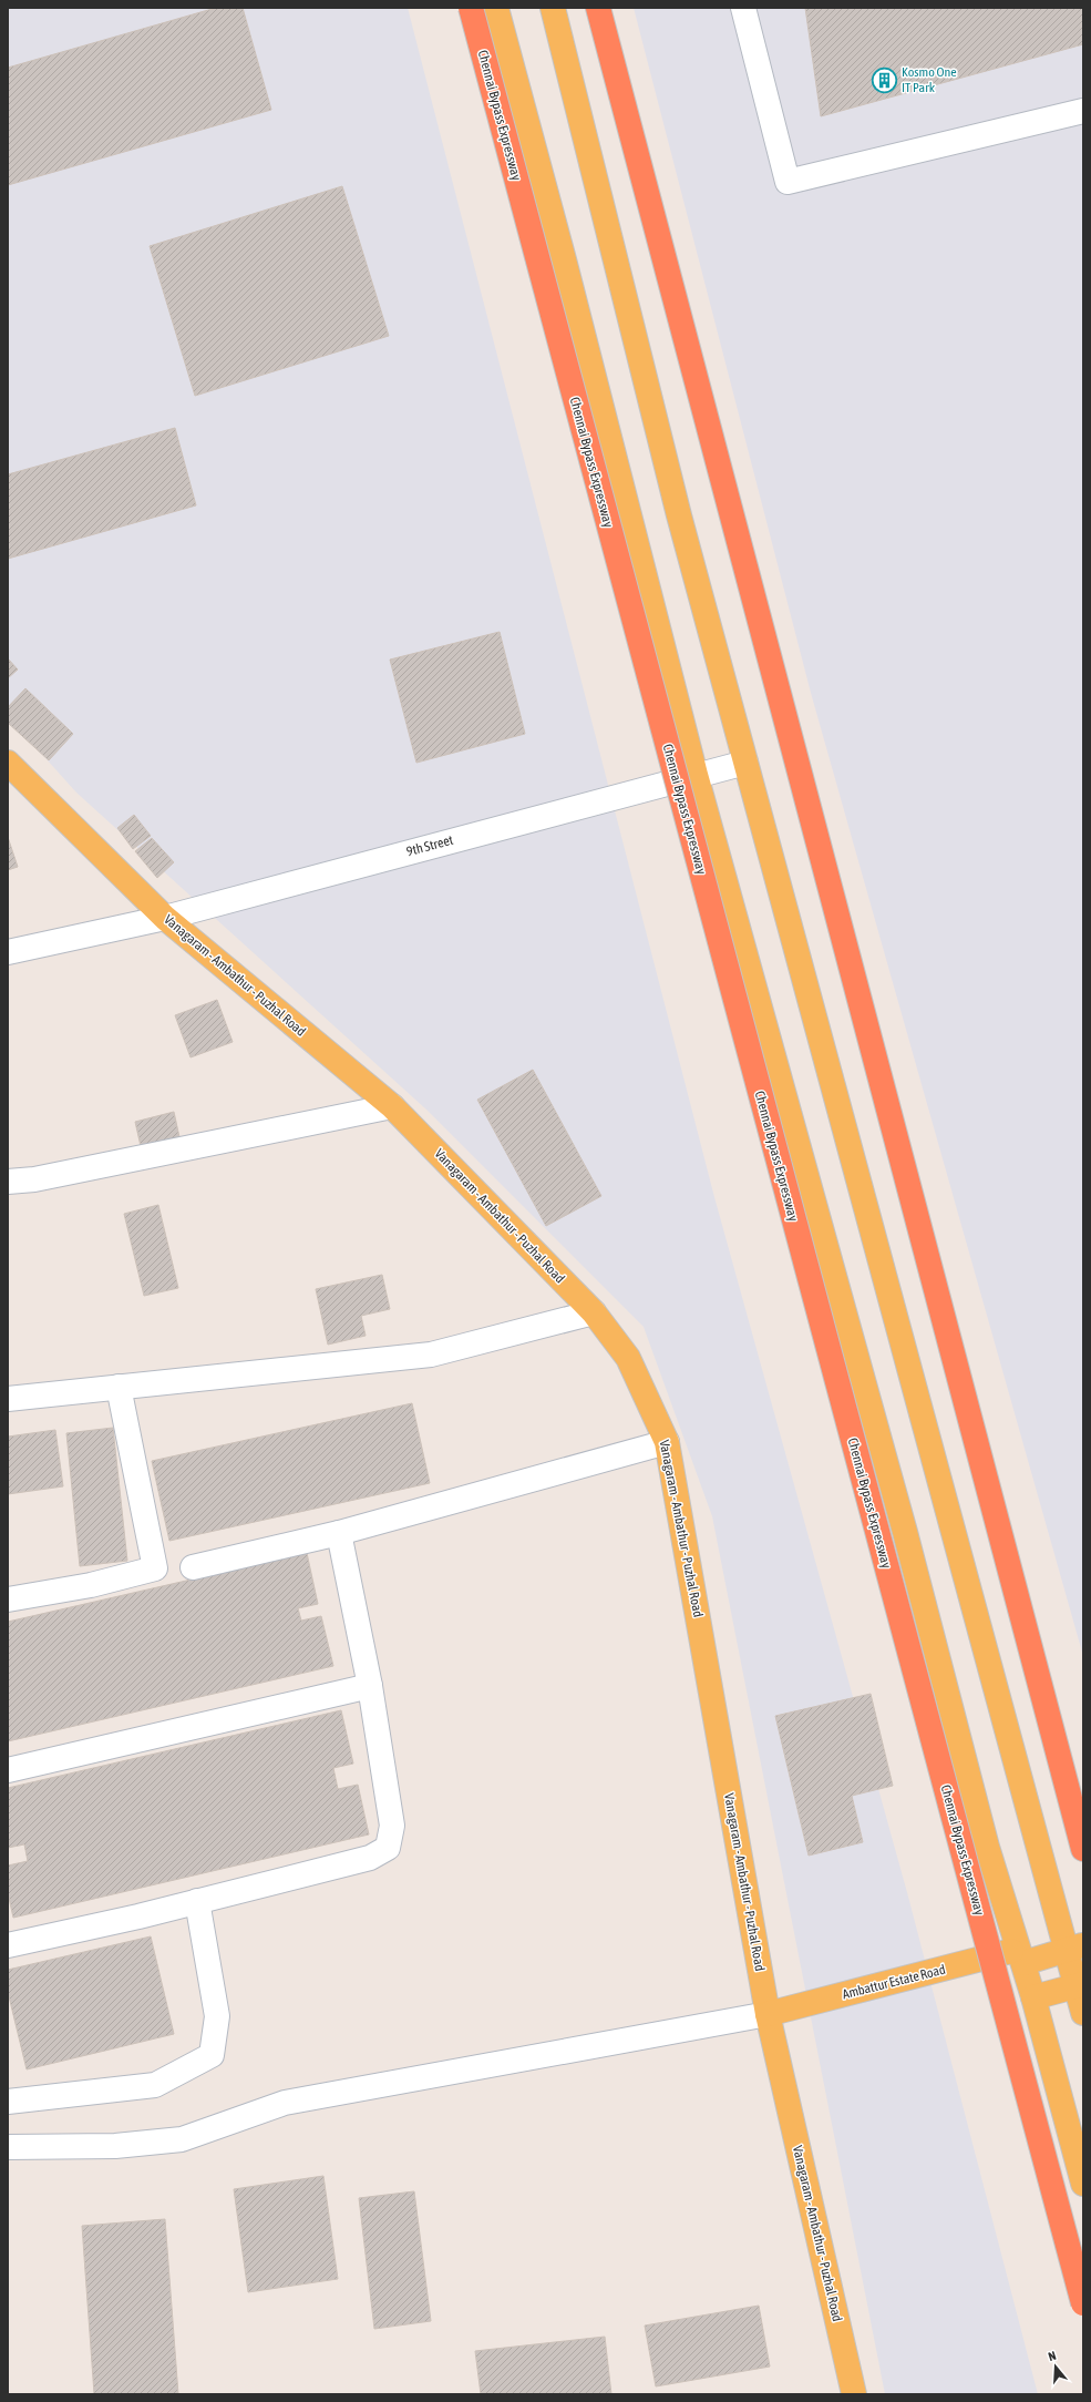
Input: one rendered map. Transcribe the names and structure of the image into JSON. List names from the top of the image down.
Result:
{
  "streets": {
    "highway": ["Chennai Bypass Expressway"],
    "main road": ["Vanagaram - Ambathur - Puzhal Road", "Ambattur Estate Road"],
    "street": ["9th Street"]
  },
  "crossings": [
    ["9th Street", "Vanagaram - Ambathur - Puzhal Road"],
    ["Vanagaram - Ambathur - Puzhal Road", "Ambattur Estate Road"]
  ],
  "places": {
    "building": ["Kosmo One IT Park"]
  },
  "north": "top"
}
